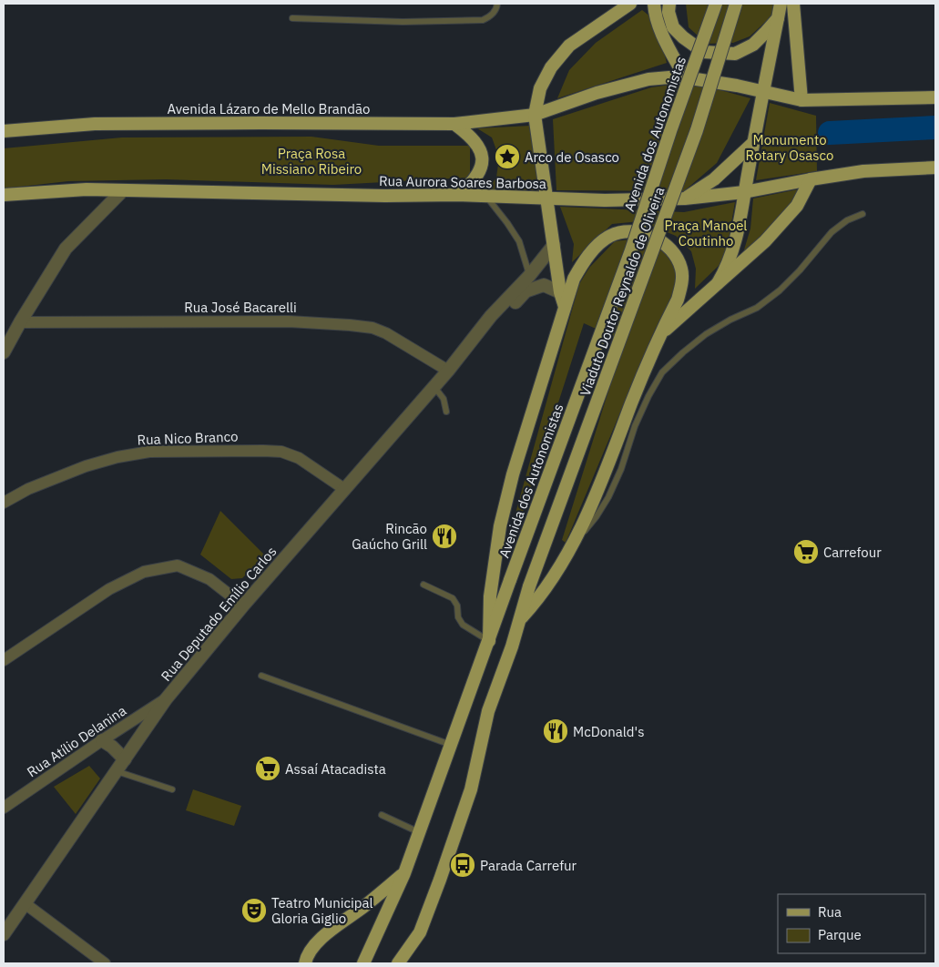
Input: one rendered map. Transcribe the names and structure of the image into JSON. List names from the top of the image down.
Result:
{
  "streets": {
    "main road": [
      "Avenida Lázaro de Mello Brandão",
      "Avenida dos Autonomistas",
      "Rua Aurora Soares Barbosa",
      "Viaduto Doutor Reynaldo de Oliveira"
    ],
    "street": [
      "Rua José Bacarelli",
      "Rua Nico Branco",
      "Rua Deputado Emílio Carlos",
      "Rua Atílio Delanina"
    ]
  },
  "crossings": [
    ["Rua José Bacarelli", "Rua Deputado Emílio Carlos"],
    ["Rua Nico Branco", "Rua Deputado Emílio Carlos"],
    ["Rua Deputado Emílio Carlos", "Rua Atílio Delanina"]
  ],
  "parks": ["Monumento Rotary Osasco", "Praça Rosa Missiano Ribeiro", "Praça Manoel Coutinho"],
  "places": {
    "place": ["Arco de Osasco"],
    "restaurant": ["Rincão Gaúcho Grill", "McDonald's"],
    "supermarket": ["Carrefour", "Assaí Atacadista"],
    "bus stop": ["Parada Carrefur"],
    "theatre": ["Teatro Municipal Gloria Giglio"]
  },
  "legend": ["Rua", "Parque"]
}
